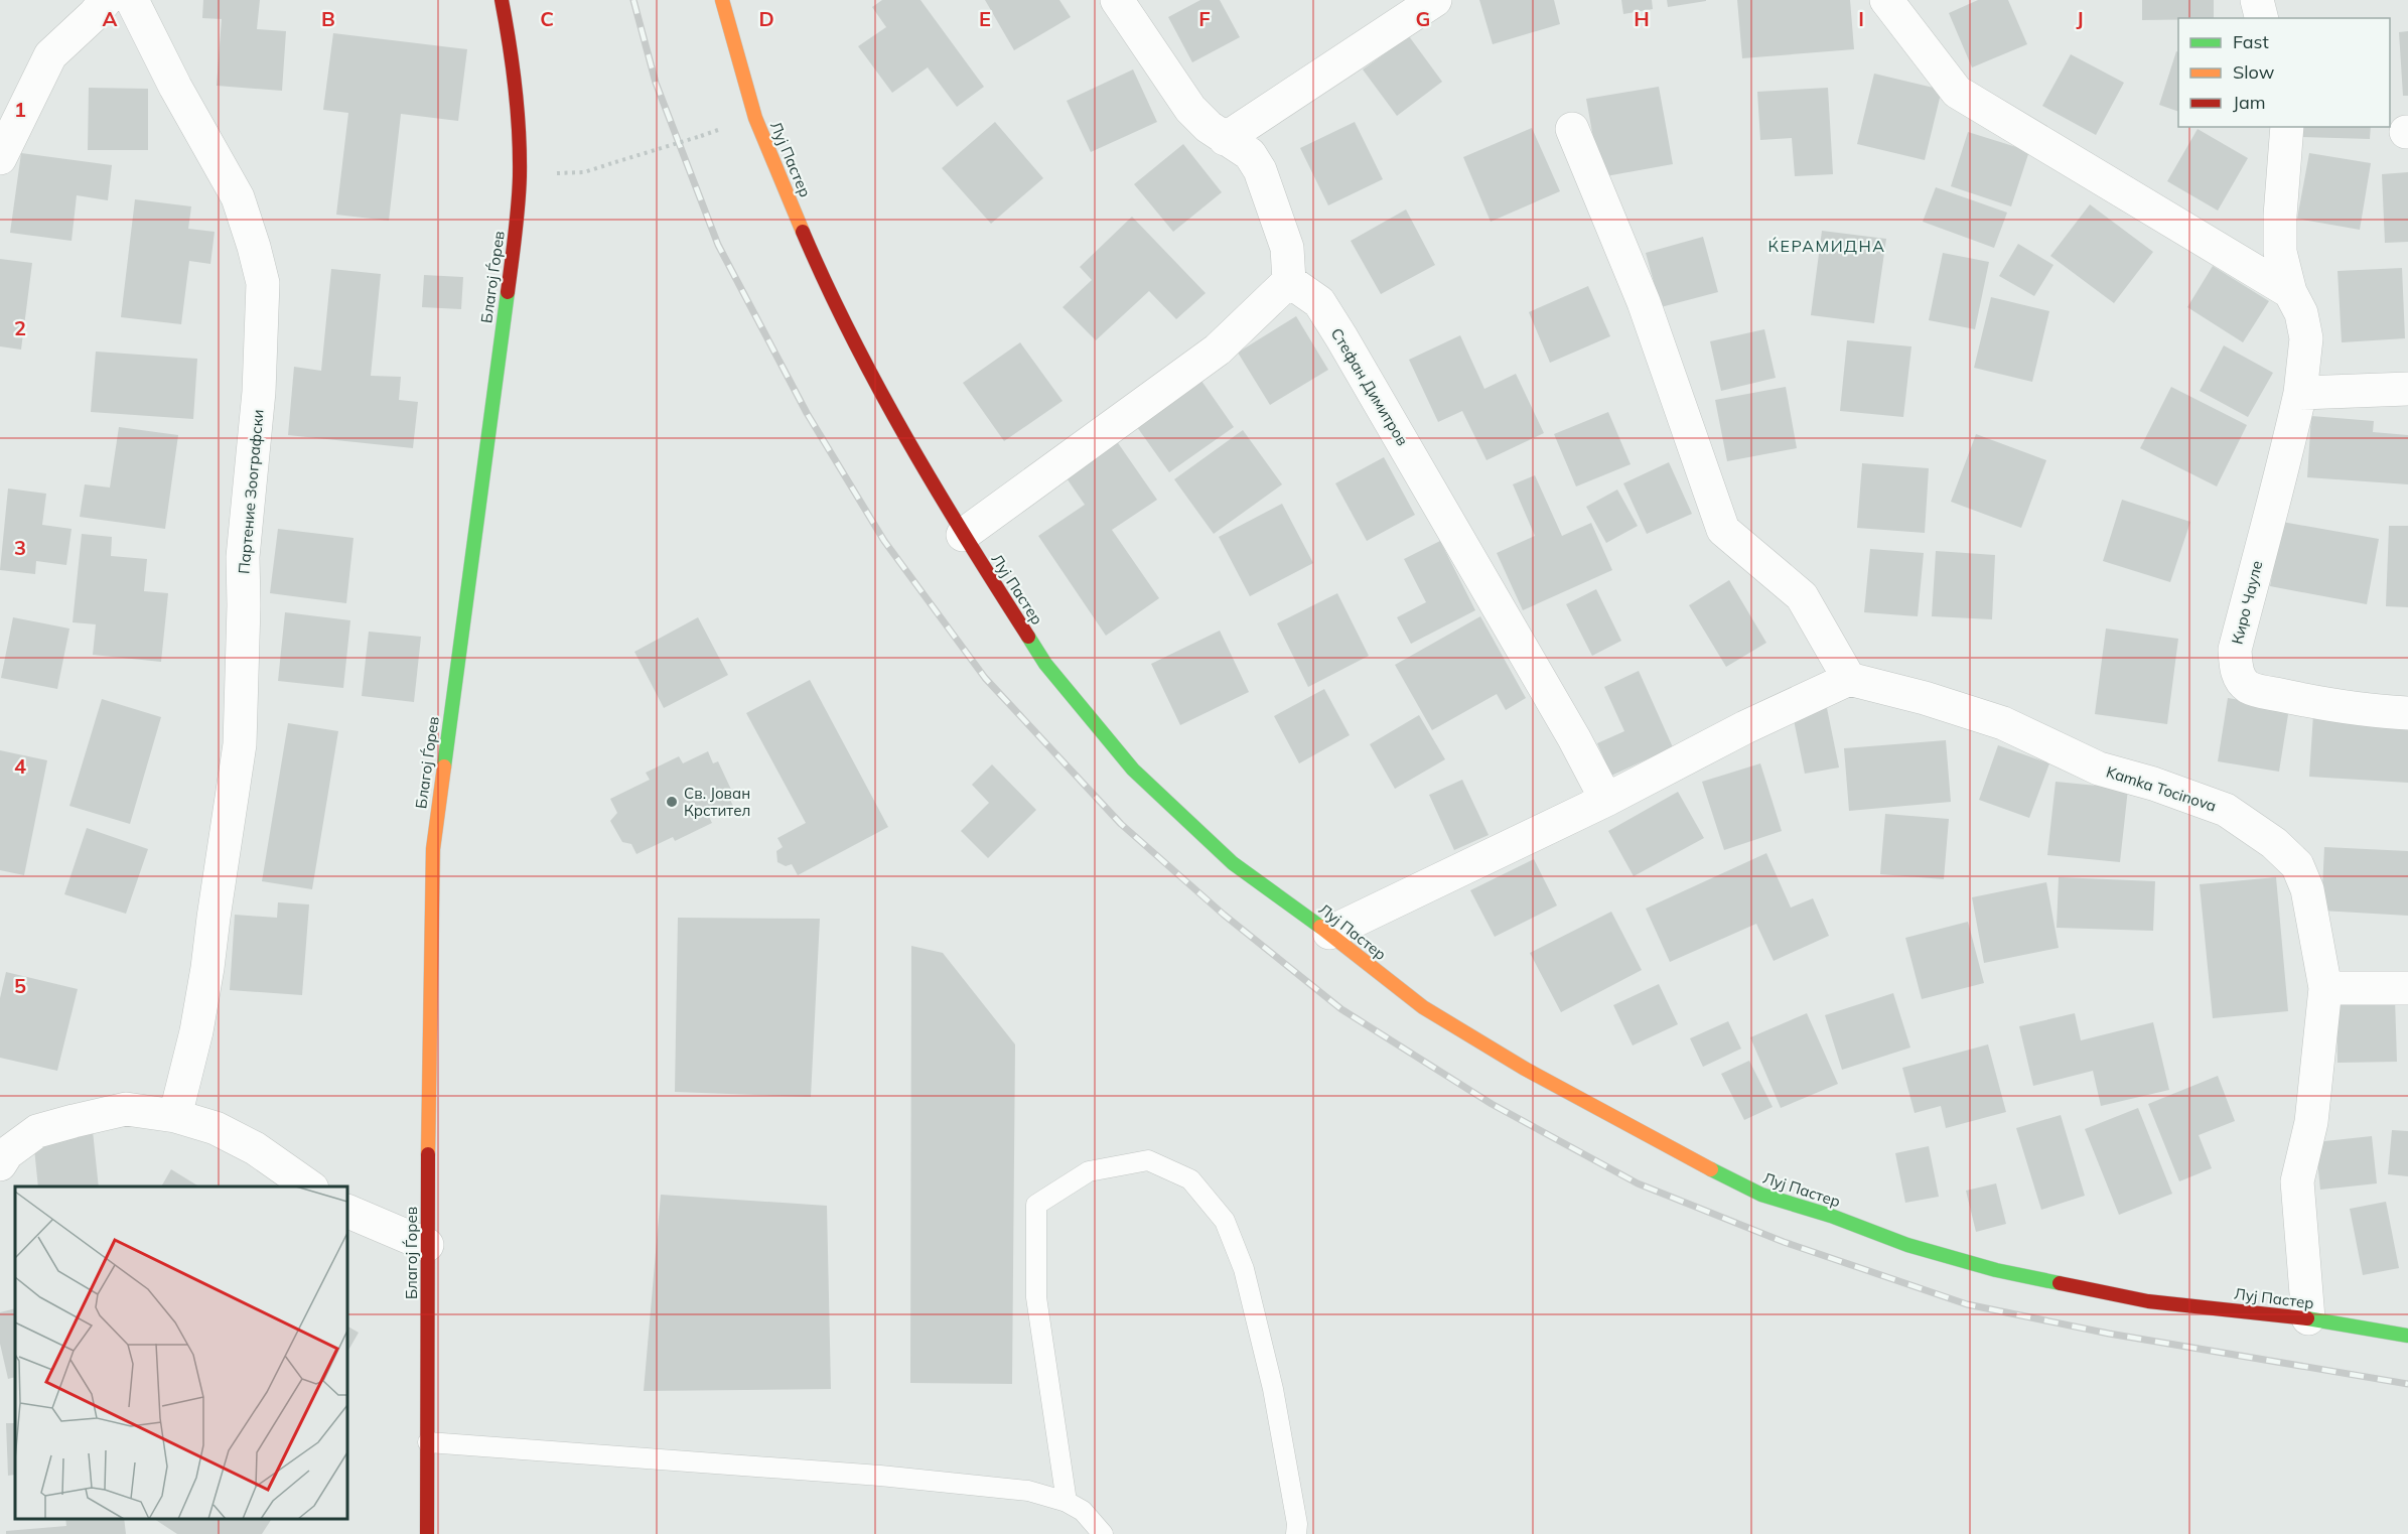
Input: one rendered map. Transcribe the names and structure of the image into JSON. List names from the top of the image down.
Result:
{
  "streets": {
    "street": [
      "Луј Пастер",
      "Благој Ѓорев",
      "Стефан Димитров",
      "Партение Зоографски",
      "Киро Чауле",
      "Kamka Tocinova"
    ]
  },
  "crossings": [
    ["Луј Пастер", "Kamka Tocinova"]
  ],
  "districts": ["ЌЕРАМИДНА"],
  "places": ["Св. Јован Крстител"],
  "legend": ["Fast", "Slow", "Jam"],
  "grid": {
    "columns": [
      "A",
      "B",
      "C",
      "D",
      "E",
      "F",
      "G",
      "H",
      "I",
      "J"
    ],
    "rows": [
      "1",
      "2",
      "3",
      "4",
      "5"
    ]
  }
}
